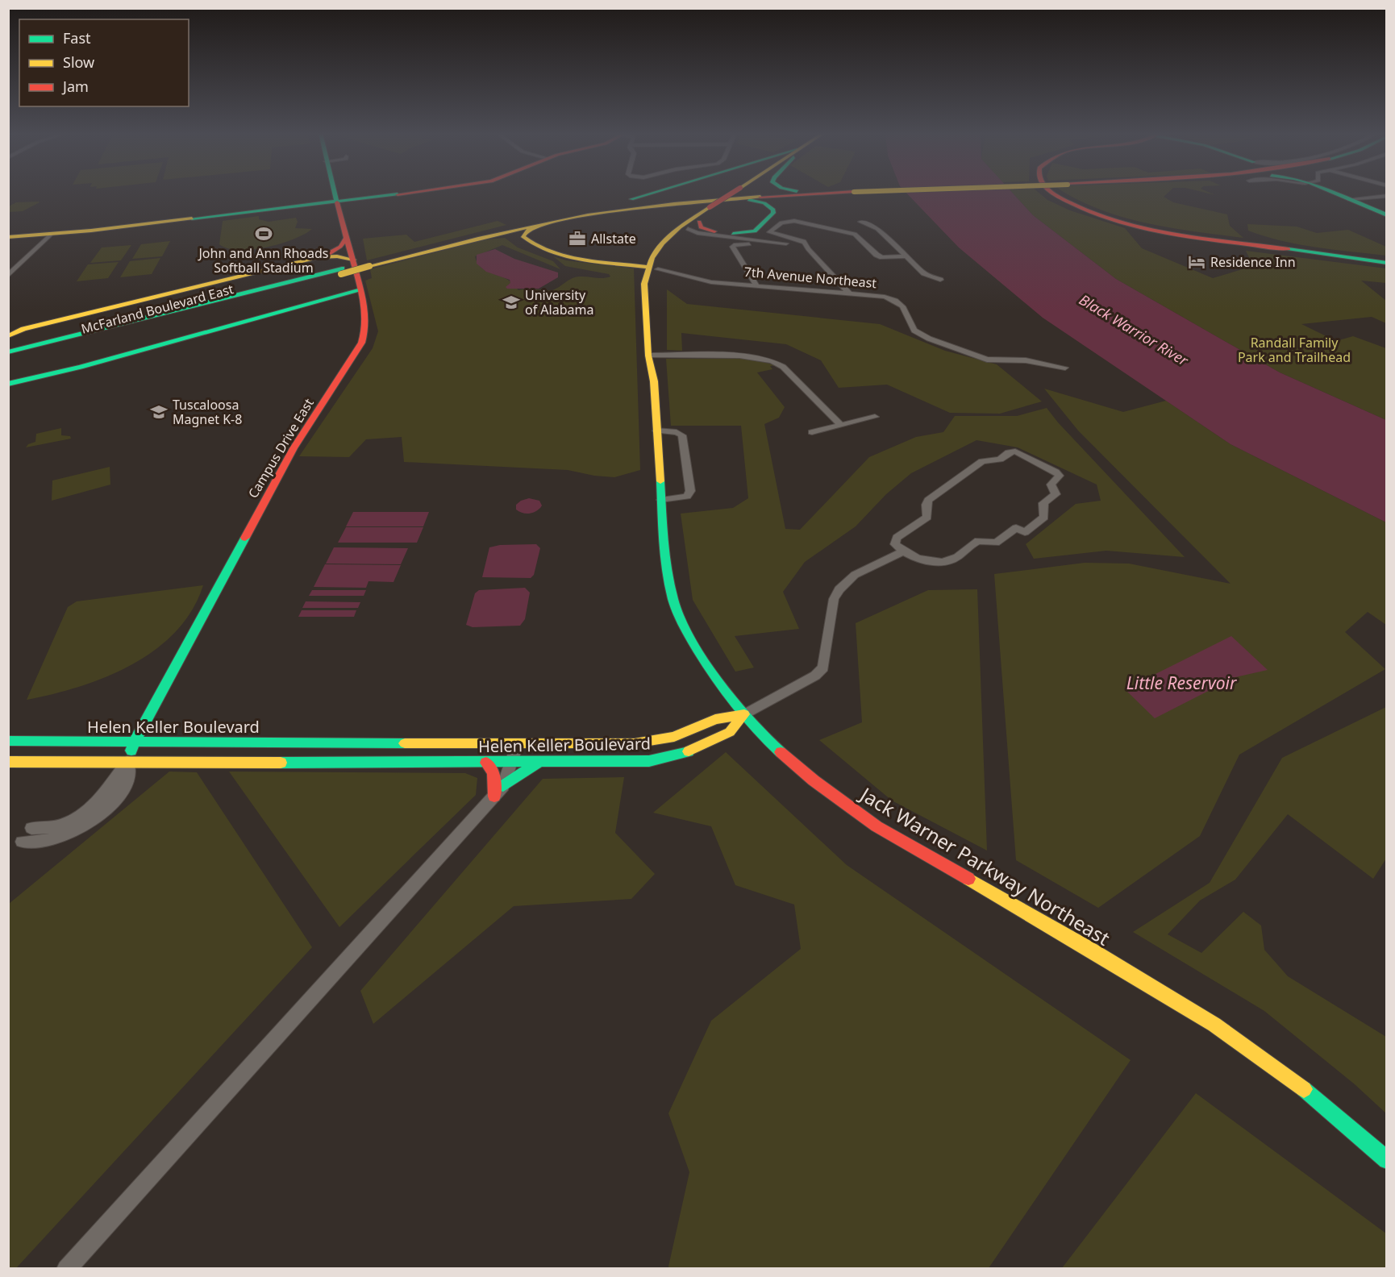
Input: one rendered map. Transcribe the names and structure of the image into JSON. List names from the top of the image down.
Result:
{
  "streets": {
    "main road": [
      "McFarland Boulevard East",
      "Campus Drive East",
      "Helen Keller Boulevard",
      "Jack Warner Parkway Northeast"
    ],
    "street": ["7th Avenue Northeast"]
  },
  "crossings": [
    ["7th Avenue Northeast", "Jack Warner Parkway Northeast"],
    ["Campus Drive East", "Helen Keller Boulevard"],
    ["Helen Keller Boulevard", "Jack Warner Parkway Northeast"]
  ],
  "water": ["Black Warrior River", "Little Reservoir"],
  "parks": ["Randall Family Park and Trailhead"],
  "places": {
    "sports": ["John and Ann Rhoads Softball Stadium"],
    "office": ["Allstate"],
    "hotel": ["Residence Inn"],
    "school or university": ["University of Alabama", "Tuscaloosa Magnet K-8"]
  },
  "legend": ["Fast", "Slow", "Jam"]
}
